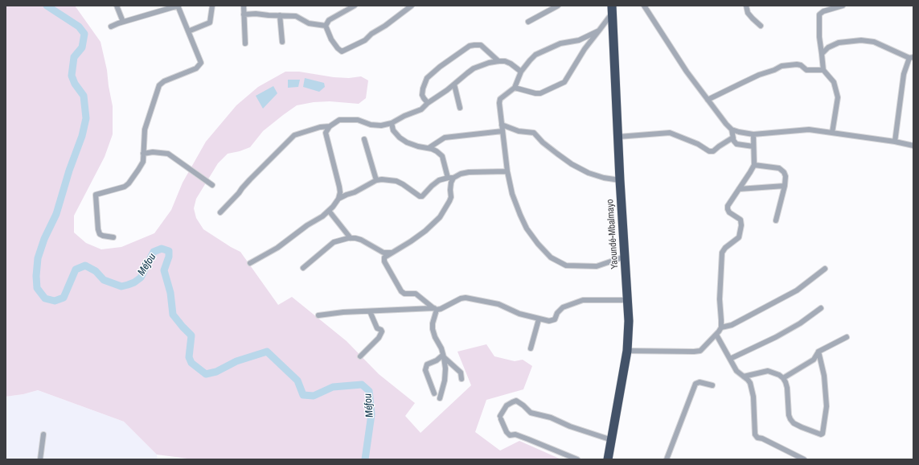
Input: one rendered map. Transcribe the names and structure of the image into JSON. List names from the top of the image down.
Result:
{
  "streets": {
    "highway": ["Yaoundé-Mbalmayo"]
  },
  "water": ["Méfou"]
}
